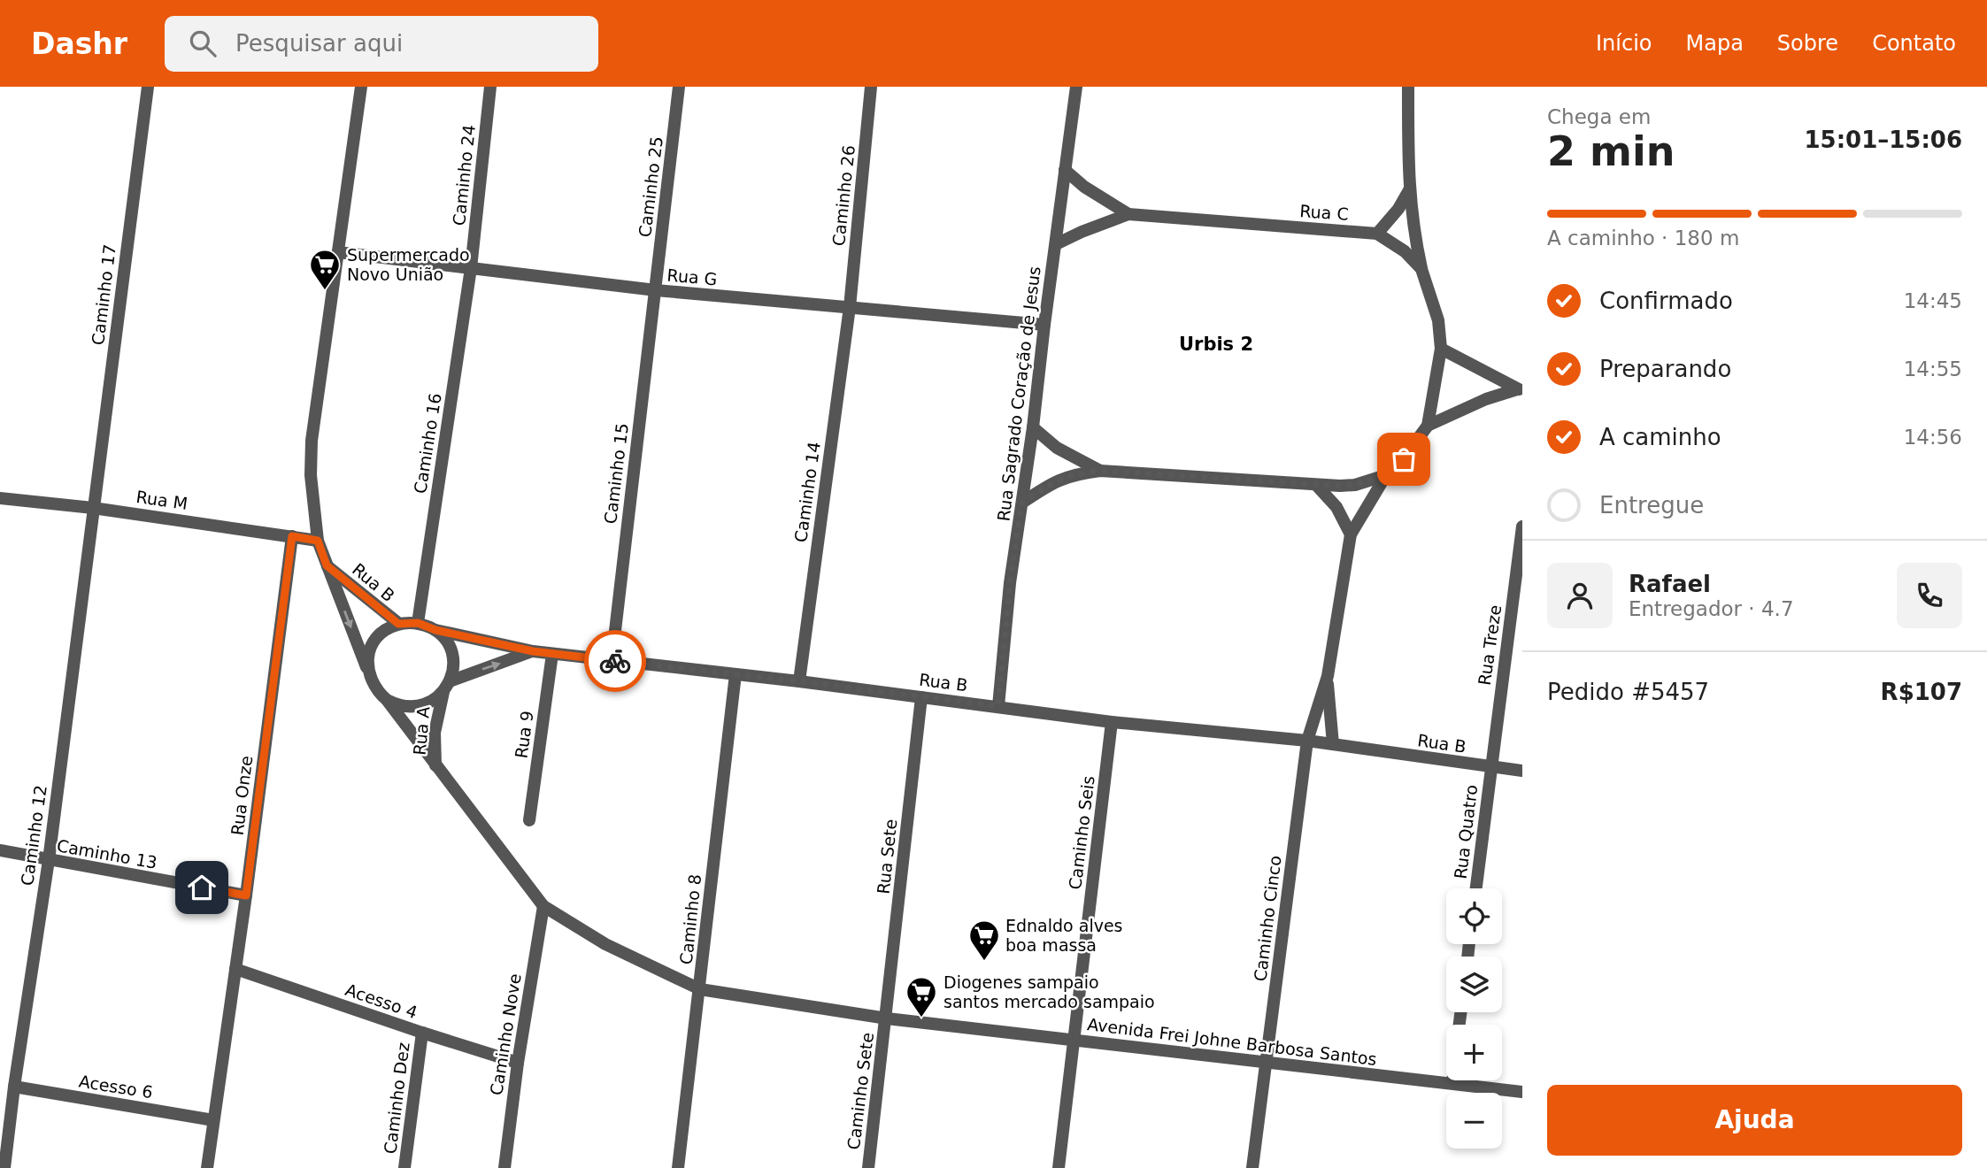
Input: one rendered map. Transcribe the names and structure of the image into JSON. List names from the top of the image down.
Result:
{
  "streets": {
    "street": [
      "Caminho 24",
      "Caminho 25",
      "Caminho 26",
      "Rua C",
      "Rua G",
      "Caminho 17",
      "Rua Sagrado Coração de Jesus",
      "Caminho 16",
      "Caminho 15",
      "Caminho 14",
      "Rua M",
      "Rua B",
      "Rua Treze",
      "Rua A",
      "Rua 9",
      "Rua Onze",
      "Rua Quatro",
      "Caminho Seis",
      "Caminho 12",
      "Caminho 13",
      "Rua Sete",
      "Caminho Cinco",
      "Caminho 8",
      "Acesso 4",
      "Caminho Nove",
      "Avenida Frei Johne Barbosa Santos",
      "Acesso 6",
      "Caminho Sete",
      "Caminho Dez"
    ]
  },
  "crossings": [
    ["Caminho 24", "Rua G"],
    ["Caminho 24", "Caminho 16"],
    ["Caminho 25", "Rua G"],
    ["Caminho 25", "Caminho 15"],
    ["Caminho 26", "Rua G"],
    ["Caminho 26", "Caminho 14"],
    ["Rua C", "Rua Sagrado Coração de Jesus"],
    ["Rua C", "Caminho Cinco"],
    ["Rua G", "Rua Sagrado Coração de Jesus"],
    ["Rua G", "Caminho 16"],
    ["Rua G", "Caminho 15"],
    ["Rua G", "Caminho 14"],
    ["Caminho 17", "Rua M"],
    ["Caminho 17", "Caminho 12"],
    ["Rua Sagrado Coração de Jesus", "Rua B"],
    ["Caminho 16", "Rua B"],
    ["Caminho 16", "Rua A"],
    ["Caminho 15", "Rua B"],
    ["Caminho 14", "Rua B"],
    ["Rua M", "Rua Onze"],
    ["Rua M", "Caminho 12"],
    ["Rua B", "Rua Treze"],
    ["Rua B", "Rua A"],
    ["Rua B", "Rua 9"],
    ["Rua B", "Rua Quatro"],
    ["Rua B", "Caminho Seis"],
    ["Rua B", "Rua Sete"],
    ["Rua B", "Caminho Cinco"],
    ["Rua B", "Caminho 8"],
    ["Rua Treze", "Rua Quatro"],
    ["Rua A", "Avenida Frei Johne Barbosa Santos"],
    ["Rua Onze", "Caminho 13"],
    ["Rua Onze", "Acesso 4"],
    ["Rua Onze", "Acesso 6"],
    ["Caminho Seis", "Avenida Frei Johne Barbosa Santos"],
    ["Caminho 12", "Caminho 13"],
    ["Caminho 12", "Acesso 6"],
    ["Rua Sete", "Avenida Frei Johne Barbosa Santos"],
    ["Rua Sete", "Caminho Sete"],
    ["Caminho Cinco", "Avenida Frei Johne Barbosa Santos"],
    ["Caminho 8", "Avenida Frei Johne Barbosa Santos"],
    ["Acesso 4", "Caminho Nove"],
    ["Acesso 4", "Caminho Dez"],
    ["Caminho Nove", "Avenida Frei Johne Barbosa Santos"],
    ["Avenida Frei Johne Barbosa Santos", "Caminho Sete"]
  ],
  "districts": ["Urbis 2"],
  "places": {
    "supermarket": ["Supermercado Novo União", "Ednaldo alves boa massa", "Diogenes sampaio santos mercado sampaio"]
  },
  "page": {
    "header": "Dashr",
    "search": "Pesquisar aqui",
    "nav": [
      "Início",
      "Mapa",
      "Sobre",
      "Contato"
    ],
    "heading": ["2 min", "Chega em", "15:01–15:06"],
    "panel": [
      "Rafael",
      "Entregador · 4.7",
      "Pedido #5457",
      "R$107"
    ],
    "bar": "A caminho · 180 m",
    "list": [
      ["Confirmado", "14:45"],
      ["Preparando", "14:55"],
      ["A caminho", "14:56"],
      "Entregue"
    ],
    "map_buttons": ["+", "−"],
    "buttons": "Ajuda"
  }
}
